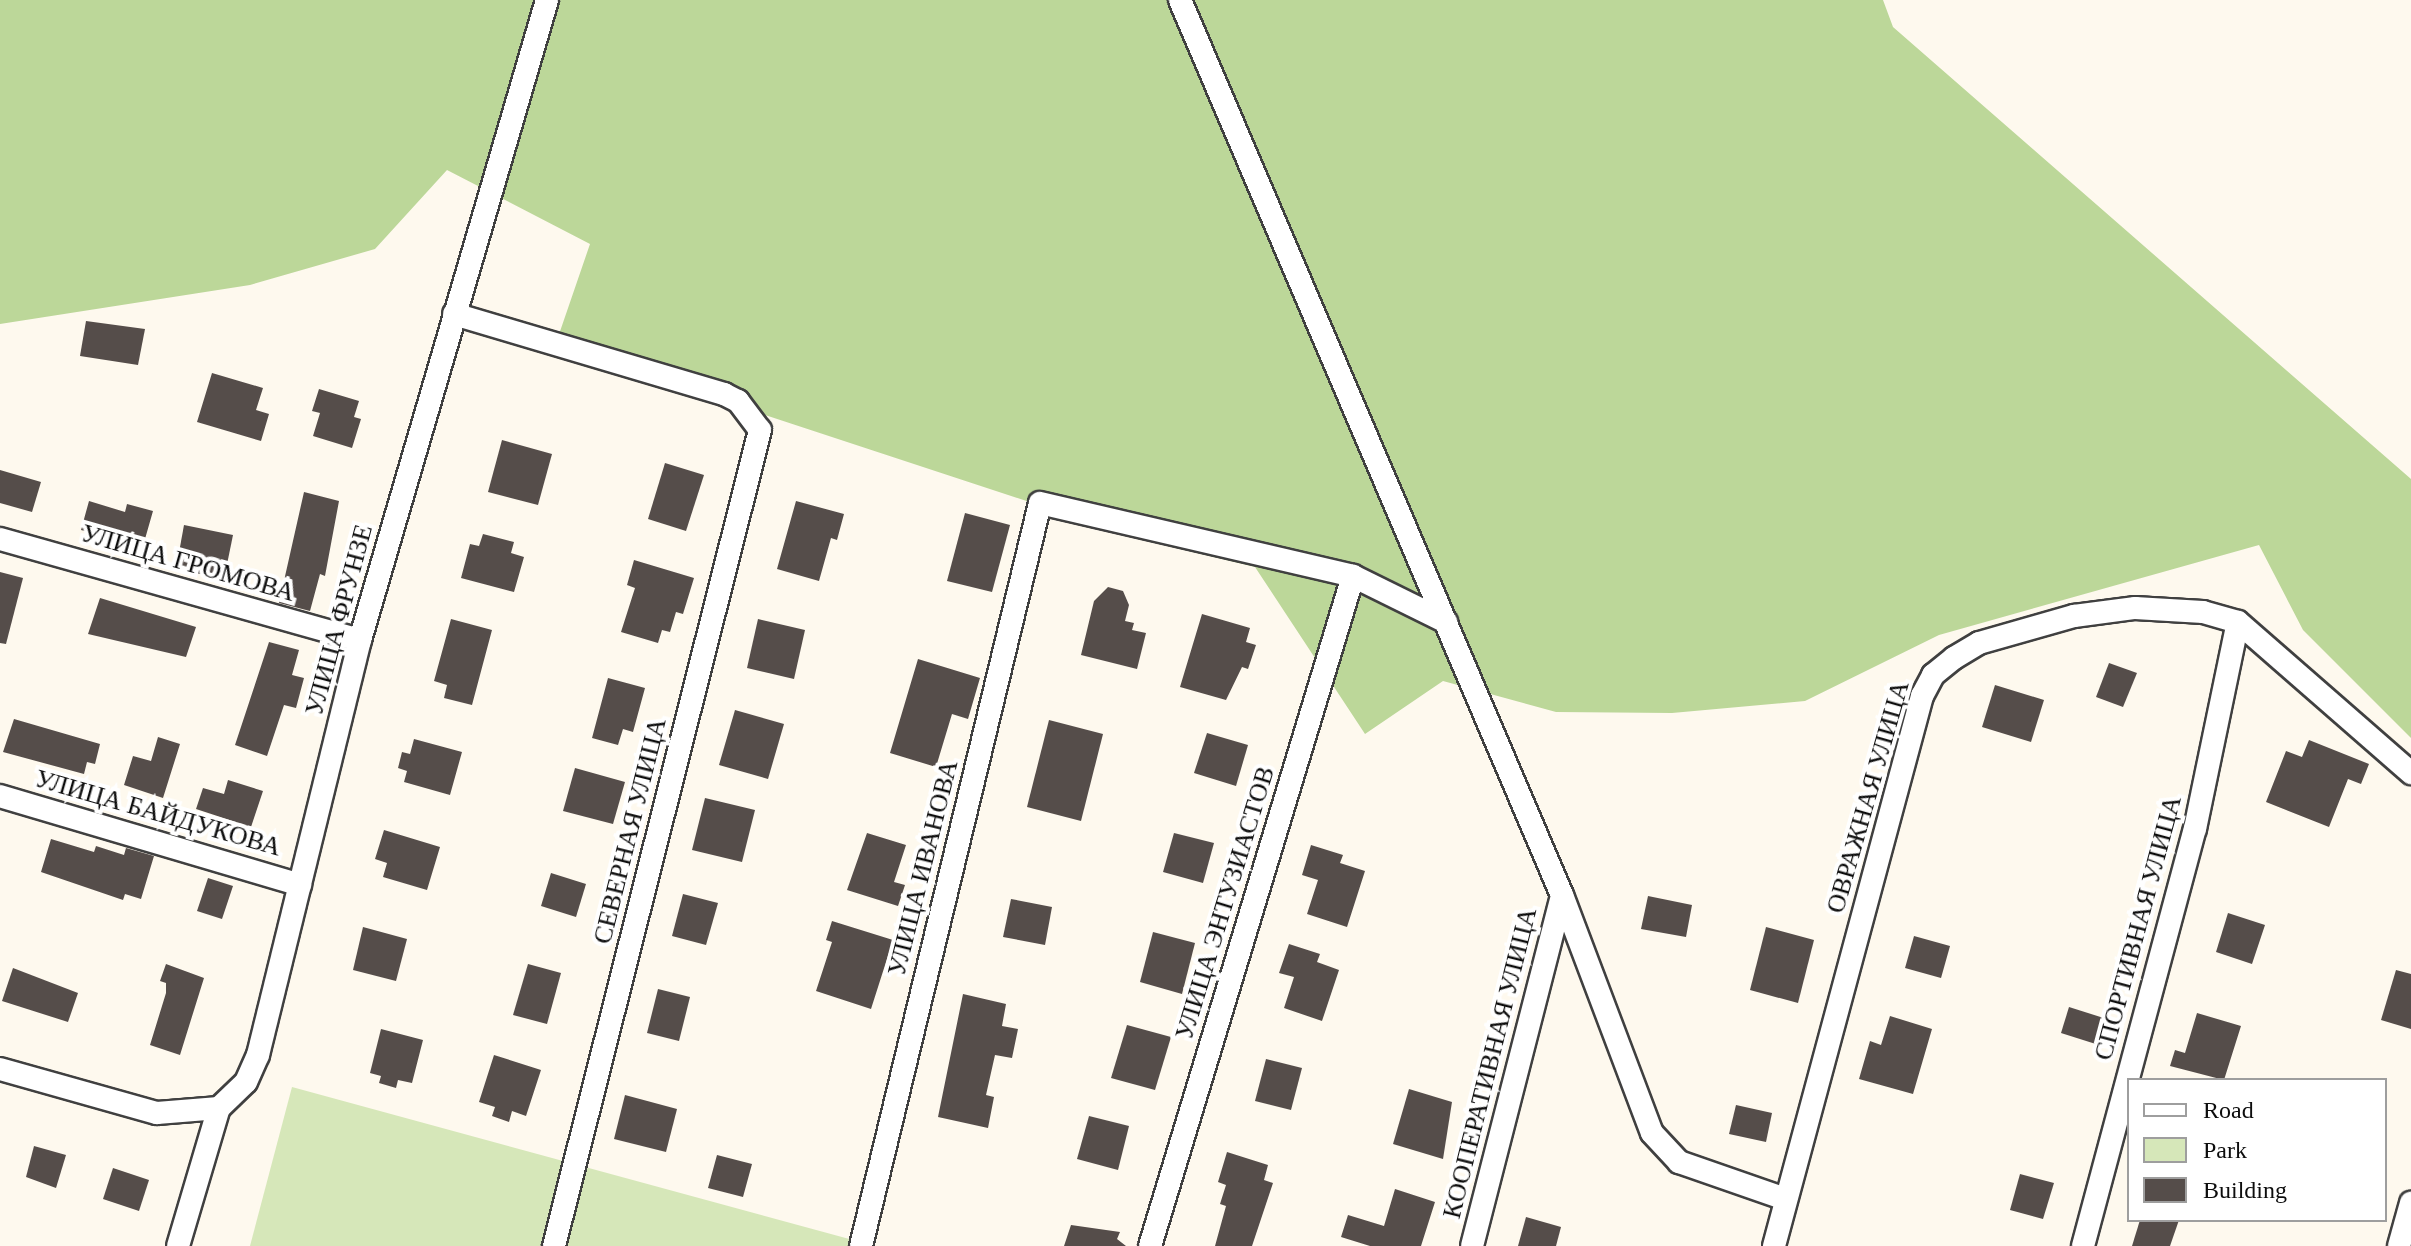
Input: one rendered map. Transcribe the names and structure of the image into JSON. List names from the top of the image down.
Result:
{
  "streets": {
    "street": [
      "УЛИЦА ГРОМОВА",
      "УЛИЦА ФРУНЗЕ",
      "ОВРАЖНАЯ УЛИЦА",
      "УЛИЦА БАЙДУКОВА",
      "СЕВЕРНАЯ УЛИЦА",
      "УЛИЦА ИВАНОВА",
      "УЛИЦА ЭНТУЗИАСТОВ",
      "СПОРТИВНАЯ УЛИЦА",
      "КООПЕРАТИВНАЯ УЛИЦА"
    ]
  },
  "crossings": [
    ["УЛИЦА ГРОМОВА", "УЛИЦА ФРУНЗЕ"],
    ["УЛИЦА ФРУНЗЕ", "УЛИЦА БАЙДУКОВА"],
    ["УЛИЦА ФРУНЗЕ", "СЕВЕРНАЯ УЛИЦА"],
    ["ОВРАЖНАЯ УЛИЦА", "СПОРТИВНАЯ УЛИЦА"],
    ["УЛИЦА ИВАНОВА", "УЛИЦА ЭНТУЗИАСТОВ"]
  ],
  "legend": ["Road", "Park", "Building"]
}
